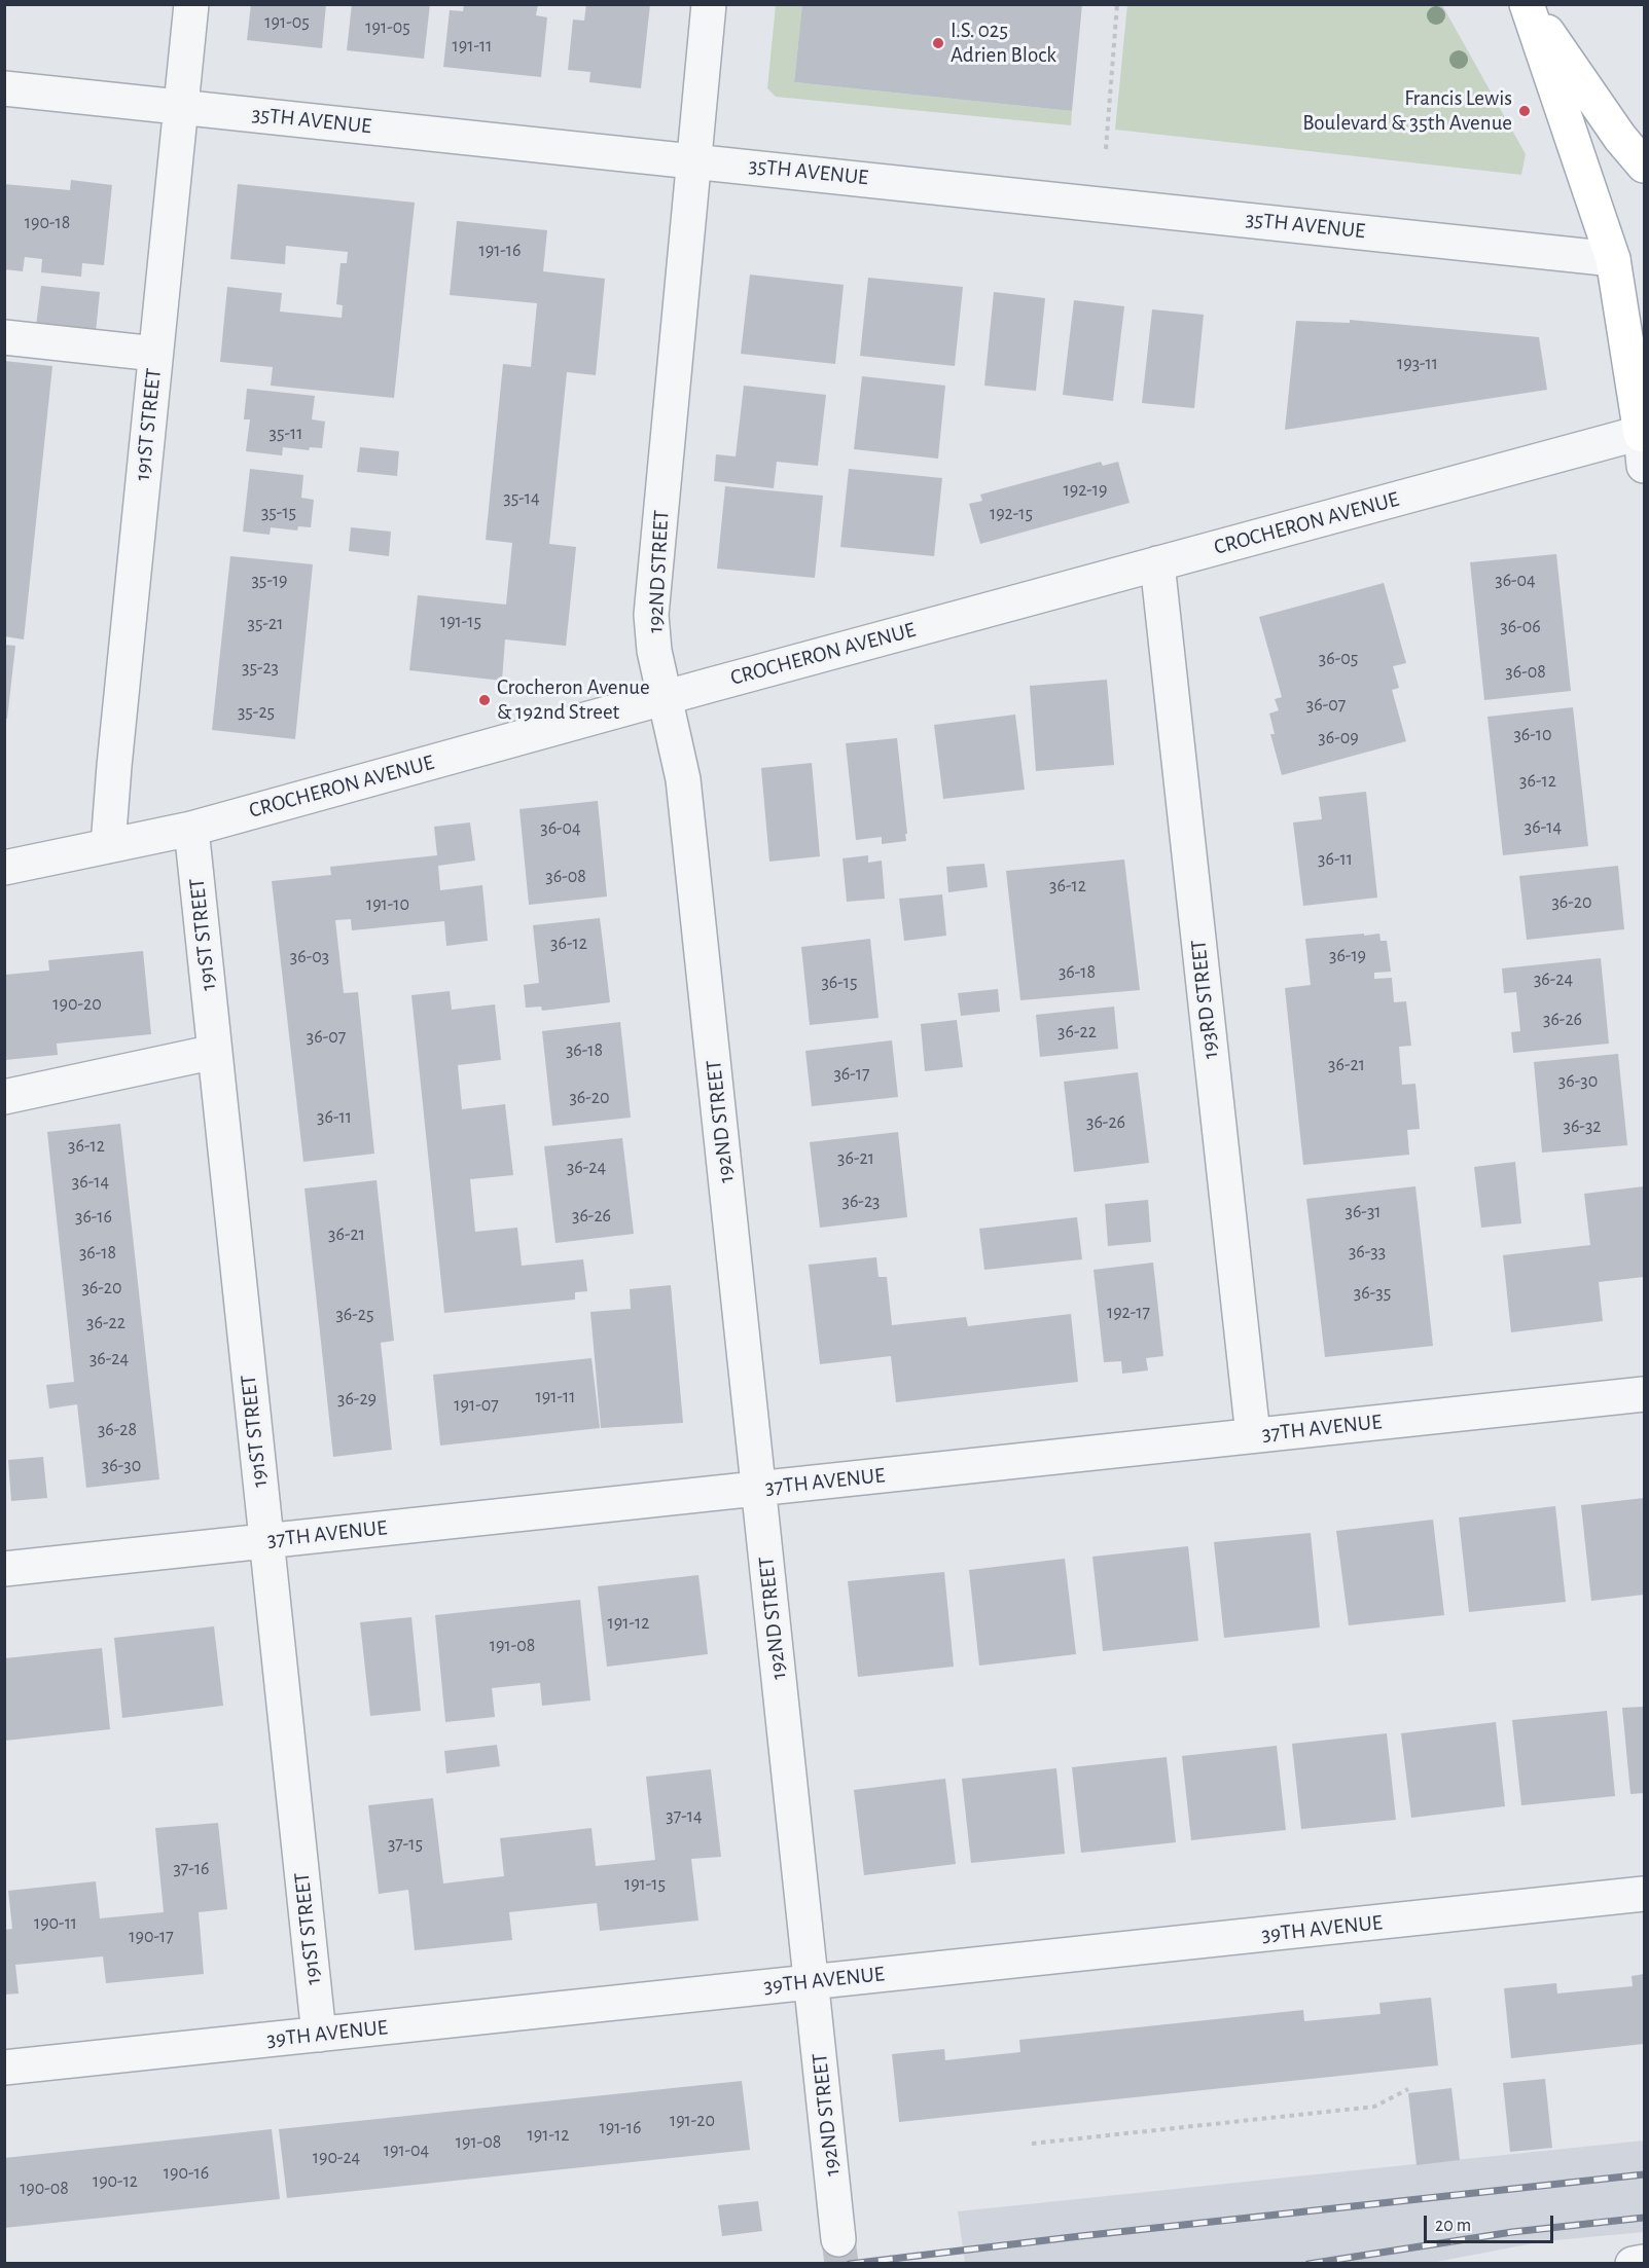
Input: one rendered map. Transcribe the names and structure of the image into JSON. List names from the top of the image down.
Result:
{
  "streets": {
    "street": [
      "35TH AVENUE",
      "191ST STREET",
      "CROCHERON AVENUE",
      "192ND STREET",
      "193RD STREET",
      "37TH AVENUE",
      "39TH AVENUE"
    ]
  },
  "crossings": [
    ["35TH AVENUE", "191ST STREET"],
    ["35TH AVENUE", "192ND STREET"],
    ["191ST STREET", "CROCHERON AVENUE"],
    ["191ST STREET", "37TH AVENUE"],
    ["191ST STREET", "39TH AVENUE"],
    ["CROCHERON AVENUE", "192ND STREET"],
    ["CROCHERON AVENUE", "193RD STREET"],
    ["192ND STREET", "37TH AVENUE"],
    ["192ND STREET", "39TH AVENUE"],
    ["193RD STREET", "37TH AVENUE"]
  ],
  "places": ["I.S. 025 Adrien Block", "Francis Lewis Boulevard & 35th Avenue", "Crocheron Avenue & 192nd Street"],
  "house_numbers": [
    "191-05",
    "191-05",
    "191-11",
    "190-18",
    "191-16",
    "193-11",
    "35-11",
    "192-19",
    "35-14",
    "35-15",
    "192-15",
    "35-19",
    "36-04",
    "191-15",
    "35-21",
    "36-06",
    "36-05",
    "35-23",
    "36-08",
    "36-07",
    "35-25",
    "36-10",
    "36-09",
    "36-12",
    "36-14",
    "36-04",
    "36-11",
    "36-08",
    "36-12",
    "36-20",
    "191-10",
    "36-12",
    "36-19",
    "36-03",
    "36-18",
    "36-24",
    "36-15",
    "190-20",
    "36-26",
    "36-22",
    "36-07",
    "36-18",
    "36-21",
    "36-17",
    "36-30",
    "36-20",
    "36-11",
    "36-26",
    "36-32",
    "36-12",
    "36-21",
    "36-24",
    "36-14",
    "36-23",
    "36-31",
    "36-26",
    "36-16",
    "36-21",
    "36-33",
    "36-18",
    "36-20",
    "36-35",
    "192-17",
    "36-25",
    "36-22",
    "36-24",
    "191-11",
    "36-29",
    "191-07",
    "36-28",
    "36-30",
    "191-12",
    "191-08",
    "37-14",
    "37-15",
    "37-16",
    "191-15",
    "190-11",
    "190-17",
    "191-20",
    "191-16",
    "191-12",
    "191-08",
    "191-04",
    "190-24",
    "190-16",
    "190-12",
    "190-08"
  ],
  "scale_bar": "20 m"
}
